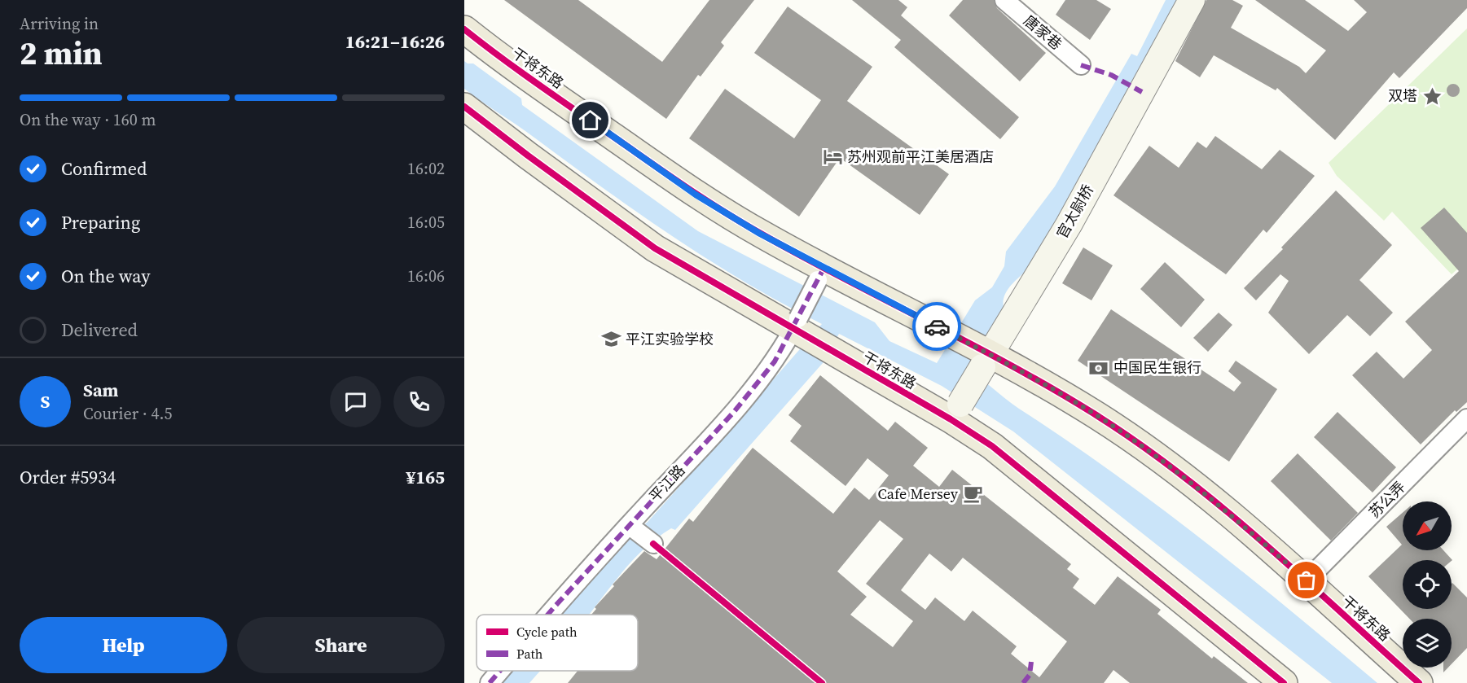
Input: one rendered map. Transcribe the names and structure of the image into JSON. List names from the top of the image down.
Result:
{
  "streets": {
    "main road": ["干将东路"],
    "street": [
      "唐家巷",
      "官太尉桥",
      "平江路",
      "苏公弄"
    ]
  },
  "crossings": [
    ["干将东路", "官太尉桥"],
    ["干将东路", "平江路"],
    ["干将东路", "苏公弄"]
  ],
  "places": {
    "place": ["双塔"],
    "hotel": ["苏州观前平江美居酒店"],
    "school or university": ["平江实验学校"],
    "bank": ["中国民生银行"],
    "cafe": ["Cafe Mersey"]
  },
  "legend": ["Cycle path", "Path"],
  "north": "bottom left",
  "page": {
    "heading": ["2 min", "Arriving in", "16:21–16:26"],
    "panel": [
      "Sam",
      "Courier · 4.5",
      "Order #5934",
      "¥165"
    ],
    "bar": "On the way · 160 m",
    "list": [
      ["Confirmed", "16:02"],
      ["Preparing", "16:05"],
      ["On the way", "16:06"],
      "Delivered"
    ],
    "round": "S",
    "buttons": ["Help", "Share"]
  }
}
